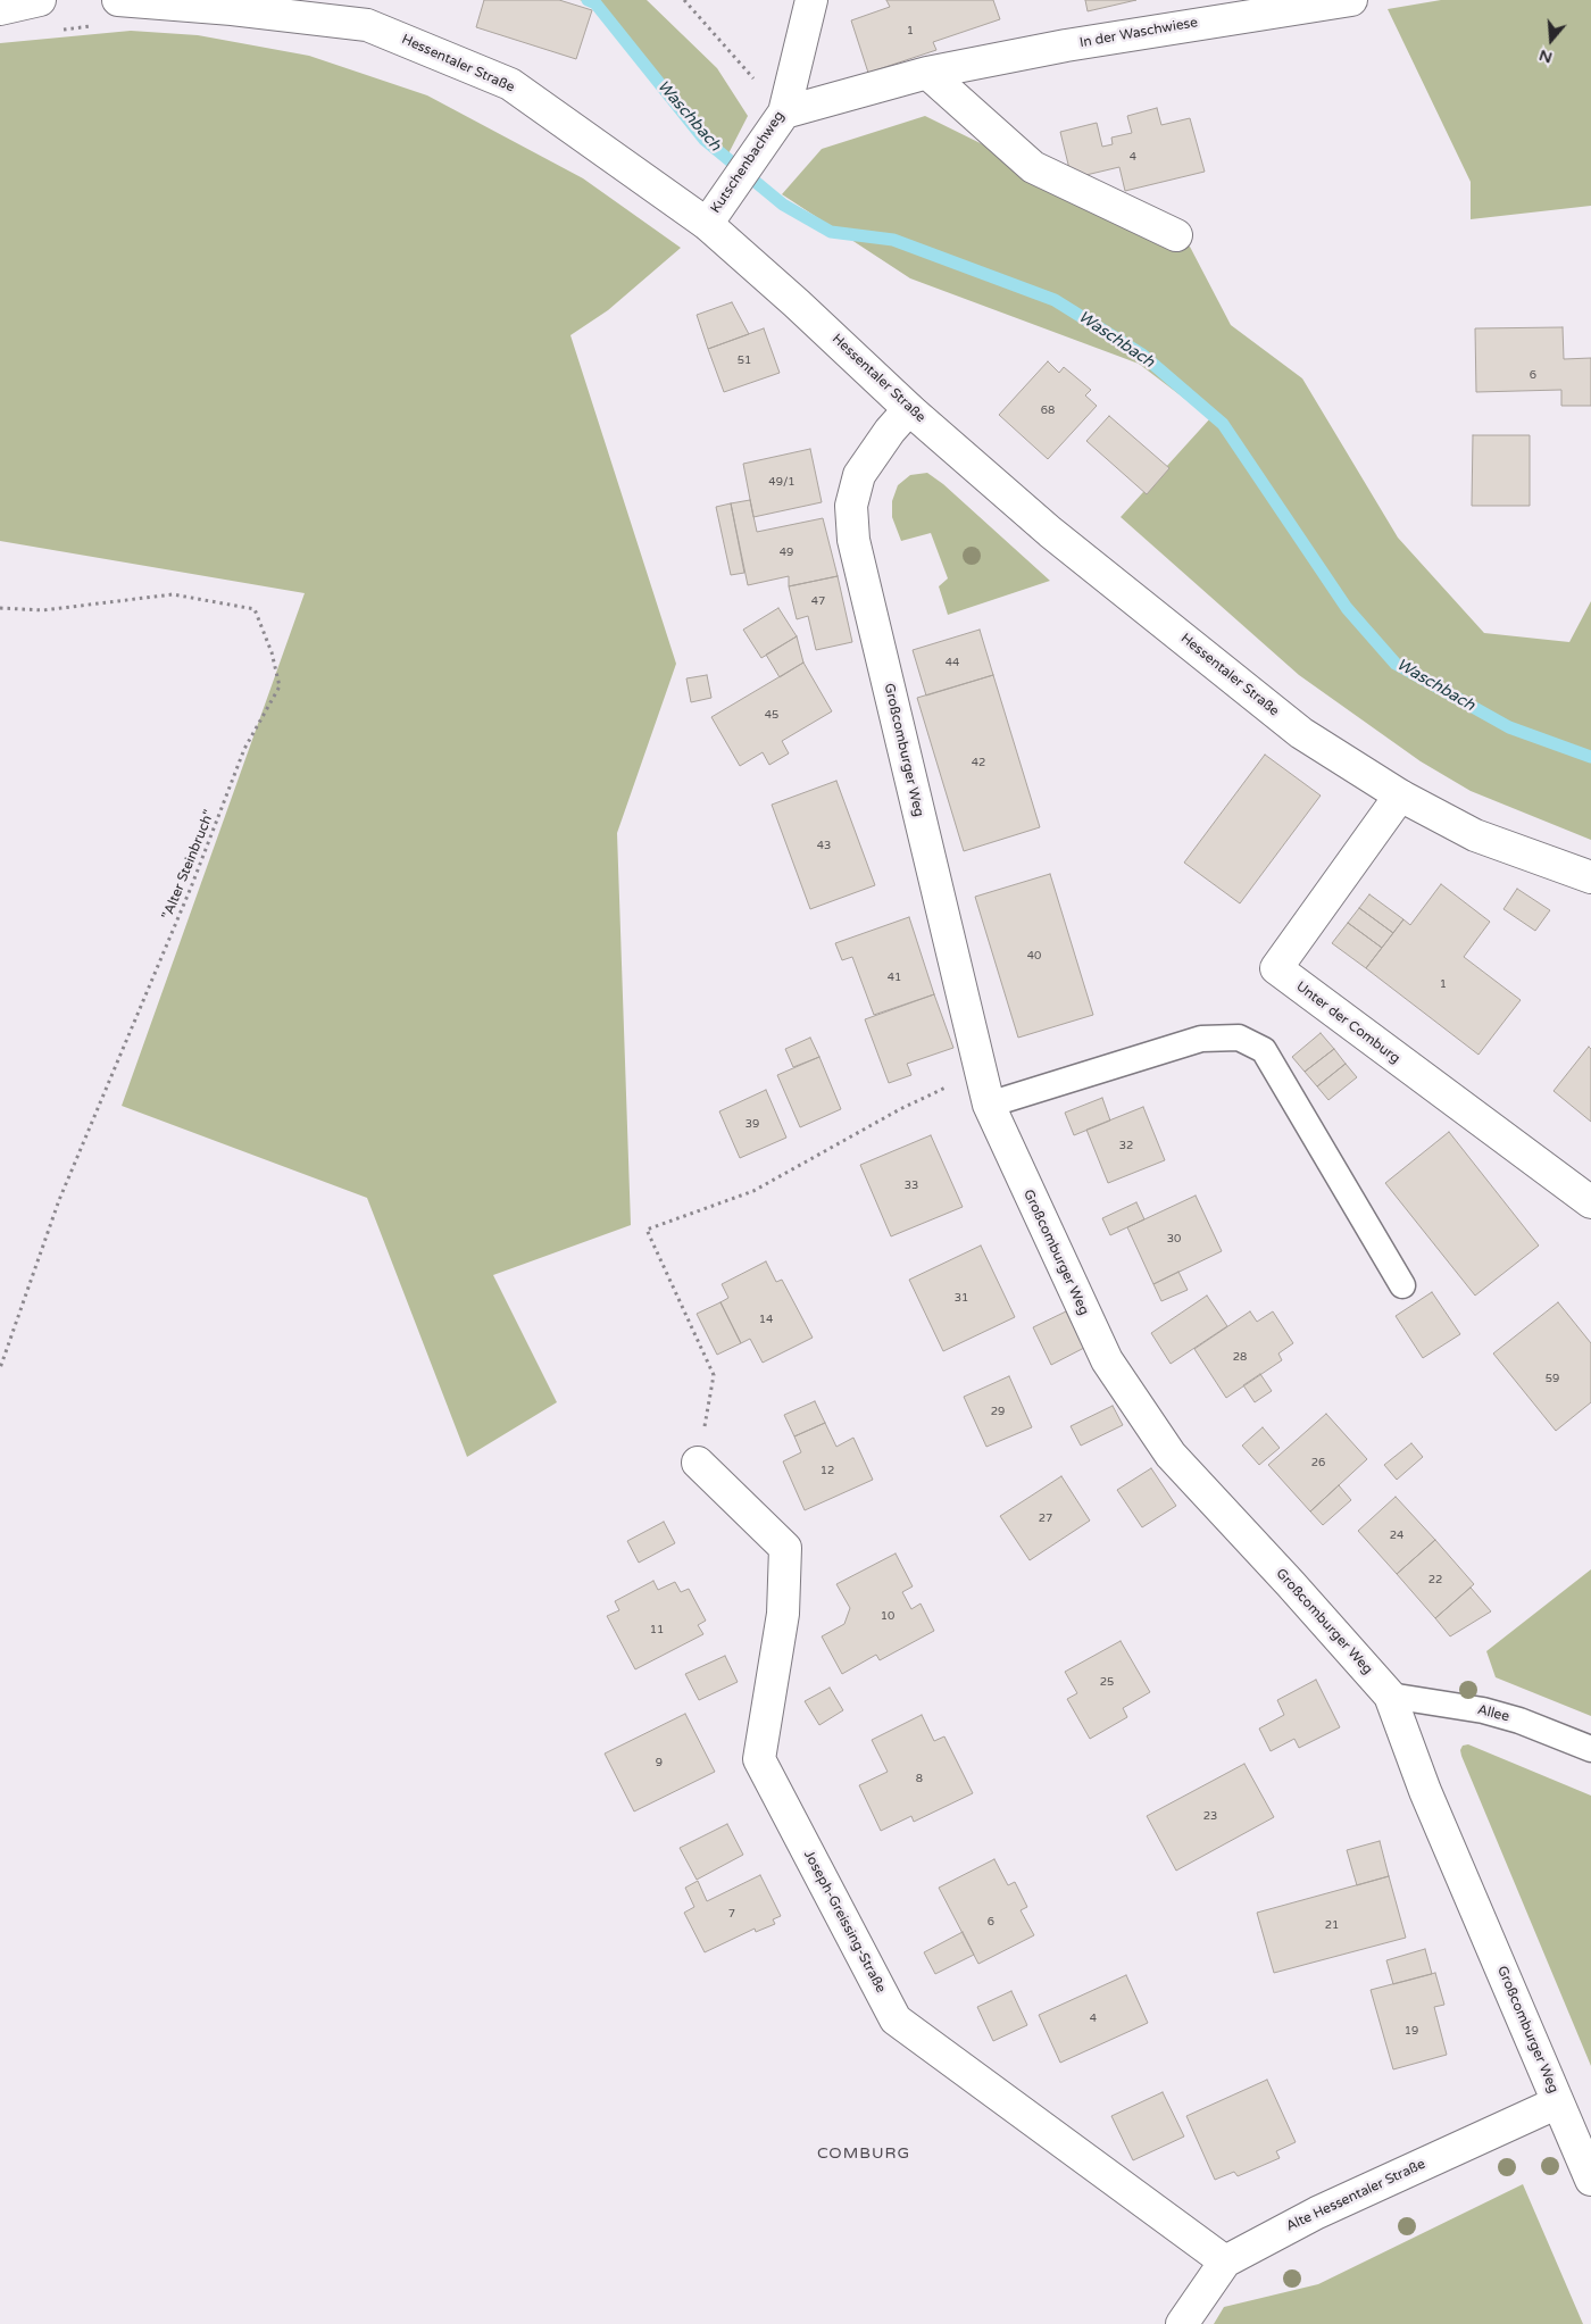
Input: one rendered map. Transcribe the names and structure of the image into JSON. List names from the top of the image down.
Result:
{
  "streets": {
    "street": [
      "In der Waschwiese",
      "Hessentaler Straße",
      "Kutschenbachweg",
      "Großcomburger Weg",
      "Unter der Comburg",
      "Joseph-Greissing-Straße",
      "Alte Hessentaler Straße"
    ],
    "lane": ["Allee"],
    "path": ["\"Alter Steinbruch\""]
  },
  "crossings": [
    ["In der Waschwiese", "Kutschenbachweg"],
    ["Hessentaler Straße", "Kutschenbachweg"],
    ["Hessentaler Straße", "Großcomburger Weg"],
    ["Hessentaler Straße", "Unter der Comburg"],
    ["Großcomburger Weg", "Allee"],
    ["Großcomburger Weg", "Alte Hessentaler Straße"],
    ["Joseph-Greissing-Straße", "Alte Hessentaler Straße"]
  ],
  "districts": ["COMBURG"],
  "water": ["Waschbach"],
  "house_numbers": [
    "1",
    "4",
    "51",
    "6",
    "68",
    "49/1",
    "49",
    "47",
    "44",
    "45",
    "42",
    "43",
    "40",
    "41",
    "1",
    "39",
    "32",
    "33",
    "30",
    "31",
    "14",
    "28",
    "59",
    "29",
    "26",
    "12",
    "27",
    "24",
    "22",
    "10",
    "11",
    "25",
    "9",
    "8",
    "23",
    "7",
    "6",
    "21",
    "4",
    "19"
  ],
  "north": "bottom"
}
